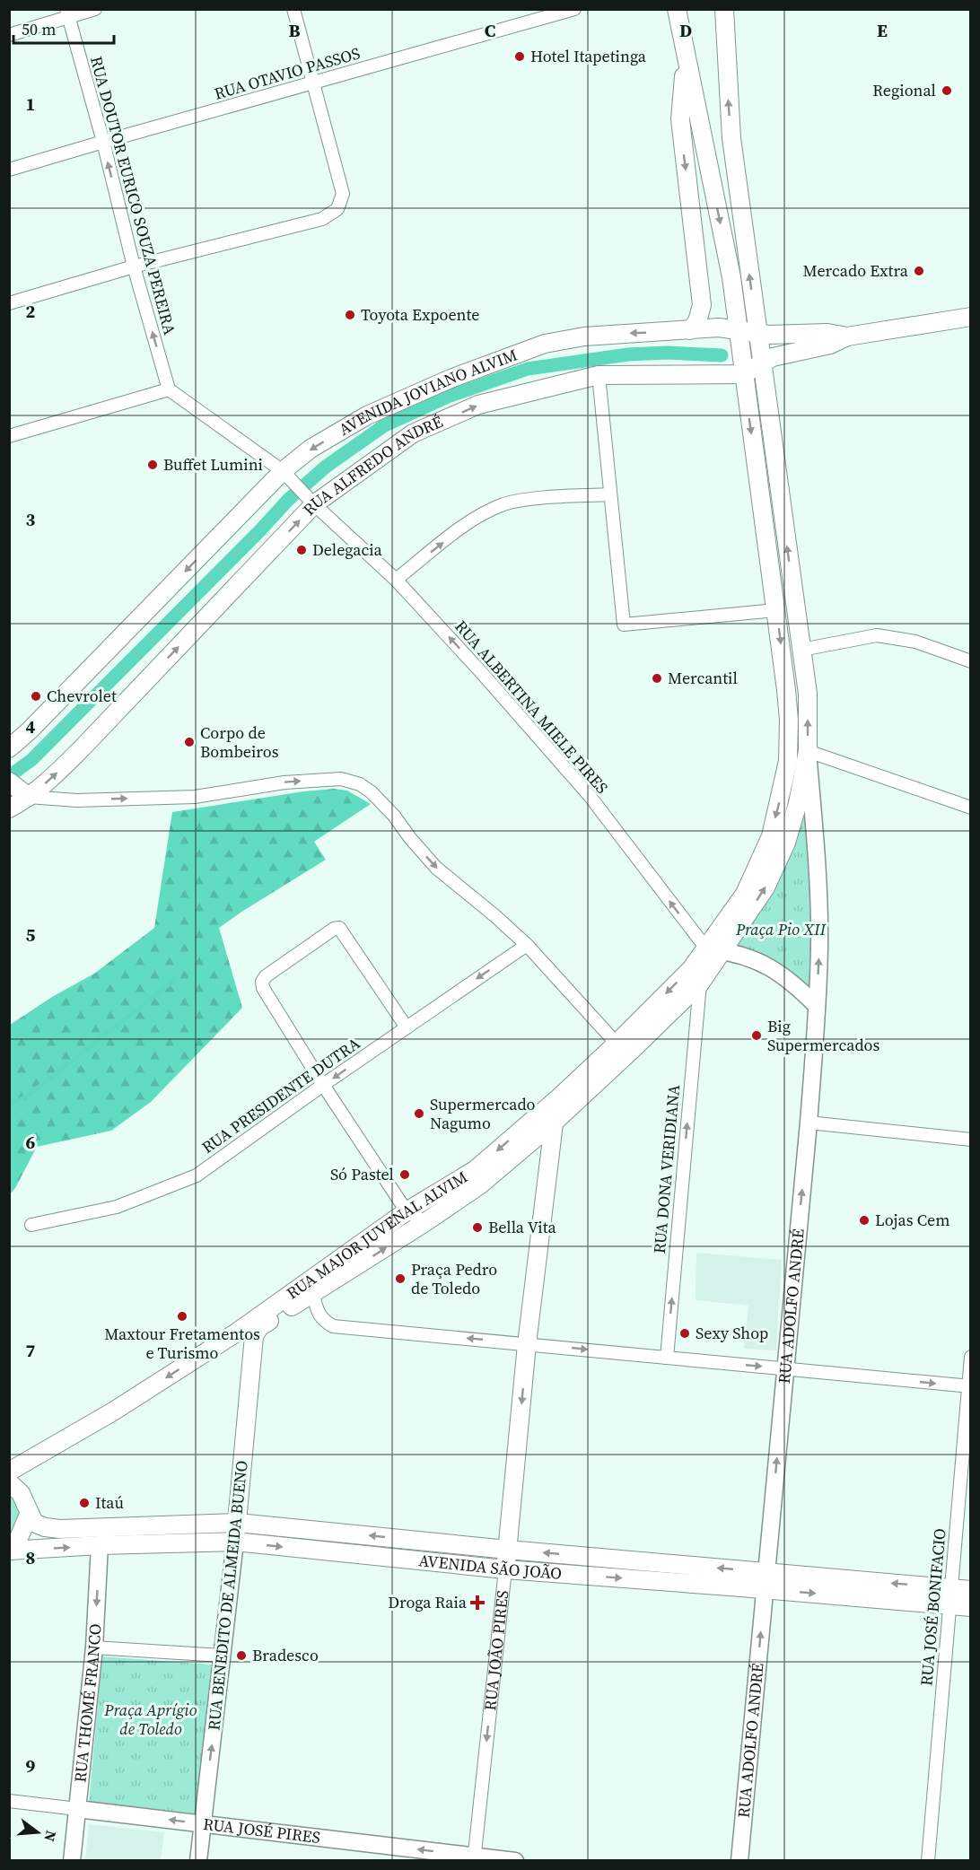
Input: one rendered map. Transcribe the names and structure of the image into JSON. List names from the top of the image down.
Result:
{
  "streets": {
    "main road": [
      "AVENIDA JOVIANO ALVIM",
      "RUA ALFREDO ANDRÉ",
      "RUA MAJOR JUVENAL ALVIM",
      "AVENIDA SÃO JOÃO",
      "RUA BENEDITO DE ALMEIDA BUENO",
      "RUA JOÃO PIRES"
    ],
    "street": [
      "RUA OTAVIO PASSOS",
      "RUA DOUTOR EURICO SOUZA PEREIRA",
      "RUA ALBERTINA MIELE PIRES",
      "RUA PRESIDENTE DUTRA",
      "RUA DONA VERIDIANA",
      "RUA ADOLFO ANDRÉ",
      "RUA JOSÉ BONIFACIO",
      "RUA THOMÉ FRANCO",
      "RUA JOSÉ PIRES"
    ]
  },
  "crossings": [
    ["RUA OTAVIO PASSOS", "RUA DOUTOR EURICO SOUZA PEREIRA"],
    ["RUA DOUTOR EURICO SOUZA PEREIRA", "RUA ALBERTINA MIELE PIRES"],
    ["AVENIDA JOVIANO ALVIM", "RUA ALBERTINA MIELE PIRES"],
    ["RUA ALFREDO ANDRÉ", "RUA ALBERTINA MIELE PIRES"],
    ["RUA ALBERTINA MIELE PIRES", "RUA MAJOR JUVENAL ALVIM"],
    ["RUA DONA VERIDIANA", "RUA MAJOR JUVENAL ALVIM"],
    ["RUA MAJOR JUVENAL ALVIM", "RUA BENEDITO DE ALMEIDA BUENO"],
    ["RUA ADOLFO ANDRÉ", "AVENIDA SÃO JOÃO"],
    ["AVENIDA SÃO JOÃO", "RUA BENEDITO DE ALMEIDA BUENO"],
    ["AVENIDA SÃO JOÃO", "RUA JOSÉ BONIFACIO"],
    ["AVENIDA SÃO JOÃO", "RUA JOÃO PIRES"],
    ["AVENIDA SÃO JOÃO", "RUA THOMÉ FRANCO"],
    ["RUA BENEDITO DE ALMEIDA BUENO", "RUA JOSÉ PIRES"],
    ["RUA JOÃO PIRES", "RUA JOSÉ PIRES"],
    ["RUA THOMÉ FRANCO", "RUA JOSÉ PIRES"]
  ],
  "one_way": [
    "RUA DOUTOR EURICO SOUZA PEREIRA",
    "AVENIDA JOVIANO ALVIM",
    "RUA ALFREDO ANDRÉ",
    "RUA ALBERTINA MIELE PIRES",
    "RUA PRESIDENTE DUTRA",
    "RUA DONA VERIDIANA",
    "RUA ADOLFO ANDRÉ",
    "RUA JOÃO PIRES",
    "RUA JOSÉ PIRES"
  ],
  "parks": ["Praça Pio XII", "Praça Aprígio de Toledo"],
  "places": {
    "other": [
      "Hotel Itapetinga",
      "Regional",
      "Mercado Extra",
      "Toyota Expoente",
      "Buffet Lumini",
      "Delegacia",
      "Mercantil",
      "Chevrolet",
      "Corpo de Bombeiros",
      "Big Supermercados",
      "Supermercado Nagumo",
      "Só Pastel",
      "Lojas Cem",
      "Bella Vita",
      "Praça Pedro de Toledo",
      "Maxtour Fretamentos e Turismo",
      "Sexy Shop",
      "Itaú",
      "Bradesco"
    ],
    "health": ["Droga Raia"]
  },
  "scale_bar": "50 m",
  "north": "right",
  "grid": {
    "columns": [
      "B",
      "C",
      "D",
      "E"
    ],
    "rows": [
      "1",
      "2",
      "3",
      "4",
      "5",
      "6",
      "7",
      "8",
      "9"
    ]
  }
}
